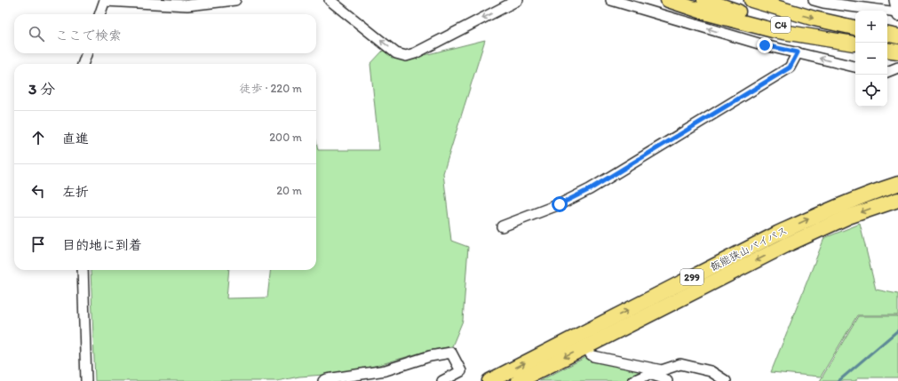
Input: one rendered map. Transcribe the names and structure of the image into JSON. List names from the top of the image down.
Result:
{
  "streets": {
    "highway": ["C4", "飯能狭山バイパス", "299"]
  },
  "page": {
    "map_buttons": ["+", "−"],
    "search": "ここで検索",
    "heading": ["3 分", "徒歩 · 220 m"],
    "list": [
      ["直進", "200 m"],
      ["左折", "20 m"],
      "目的地に到着"
    ]
  }
}
